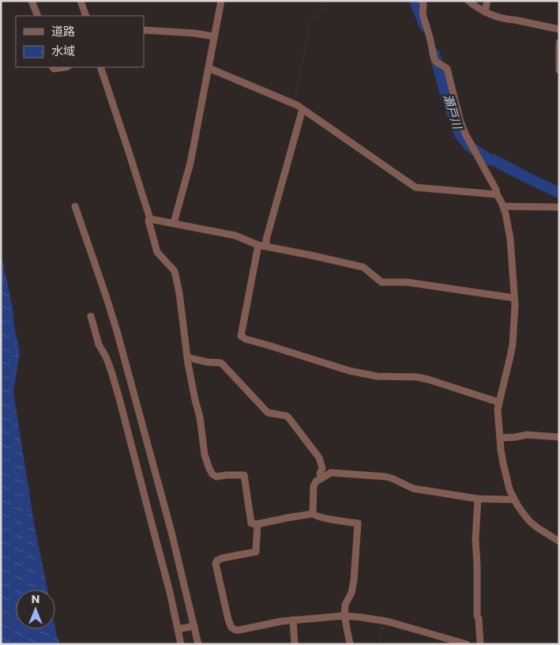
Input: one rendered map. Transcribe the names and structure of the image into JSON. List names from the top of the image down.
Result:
{
  "water": ["瀬戸川"],
  "legend": ["道路", "水域"],
  "north": "top"
}
